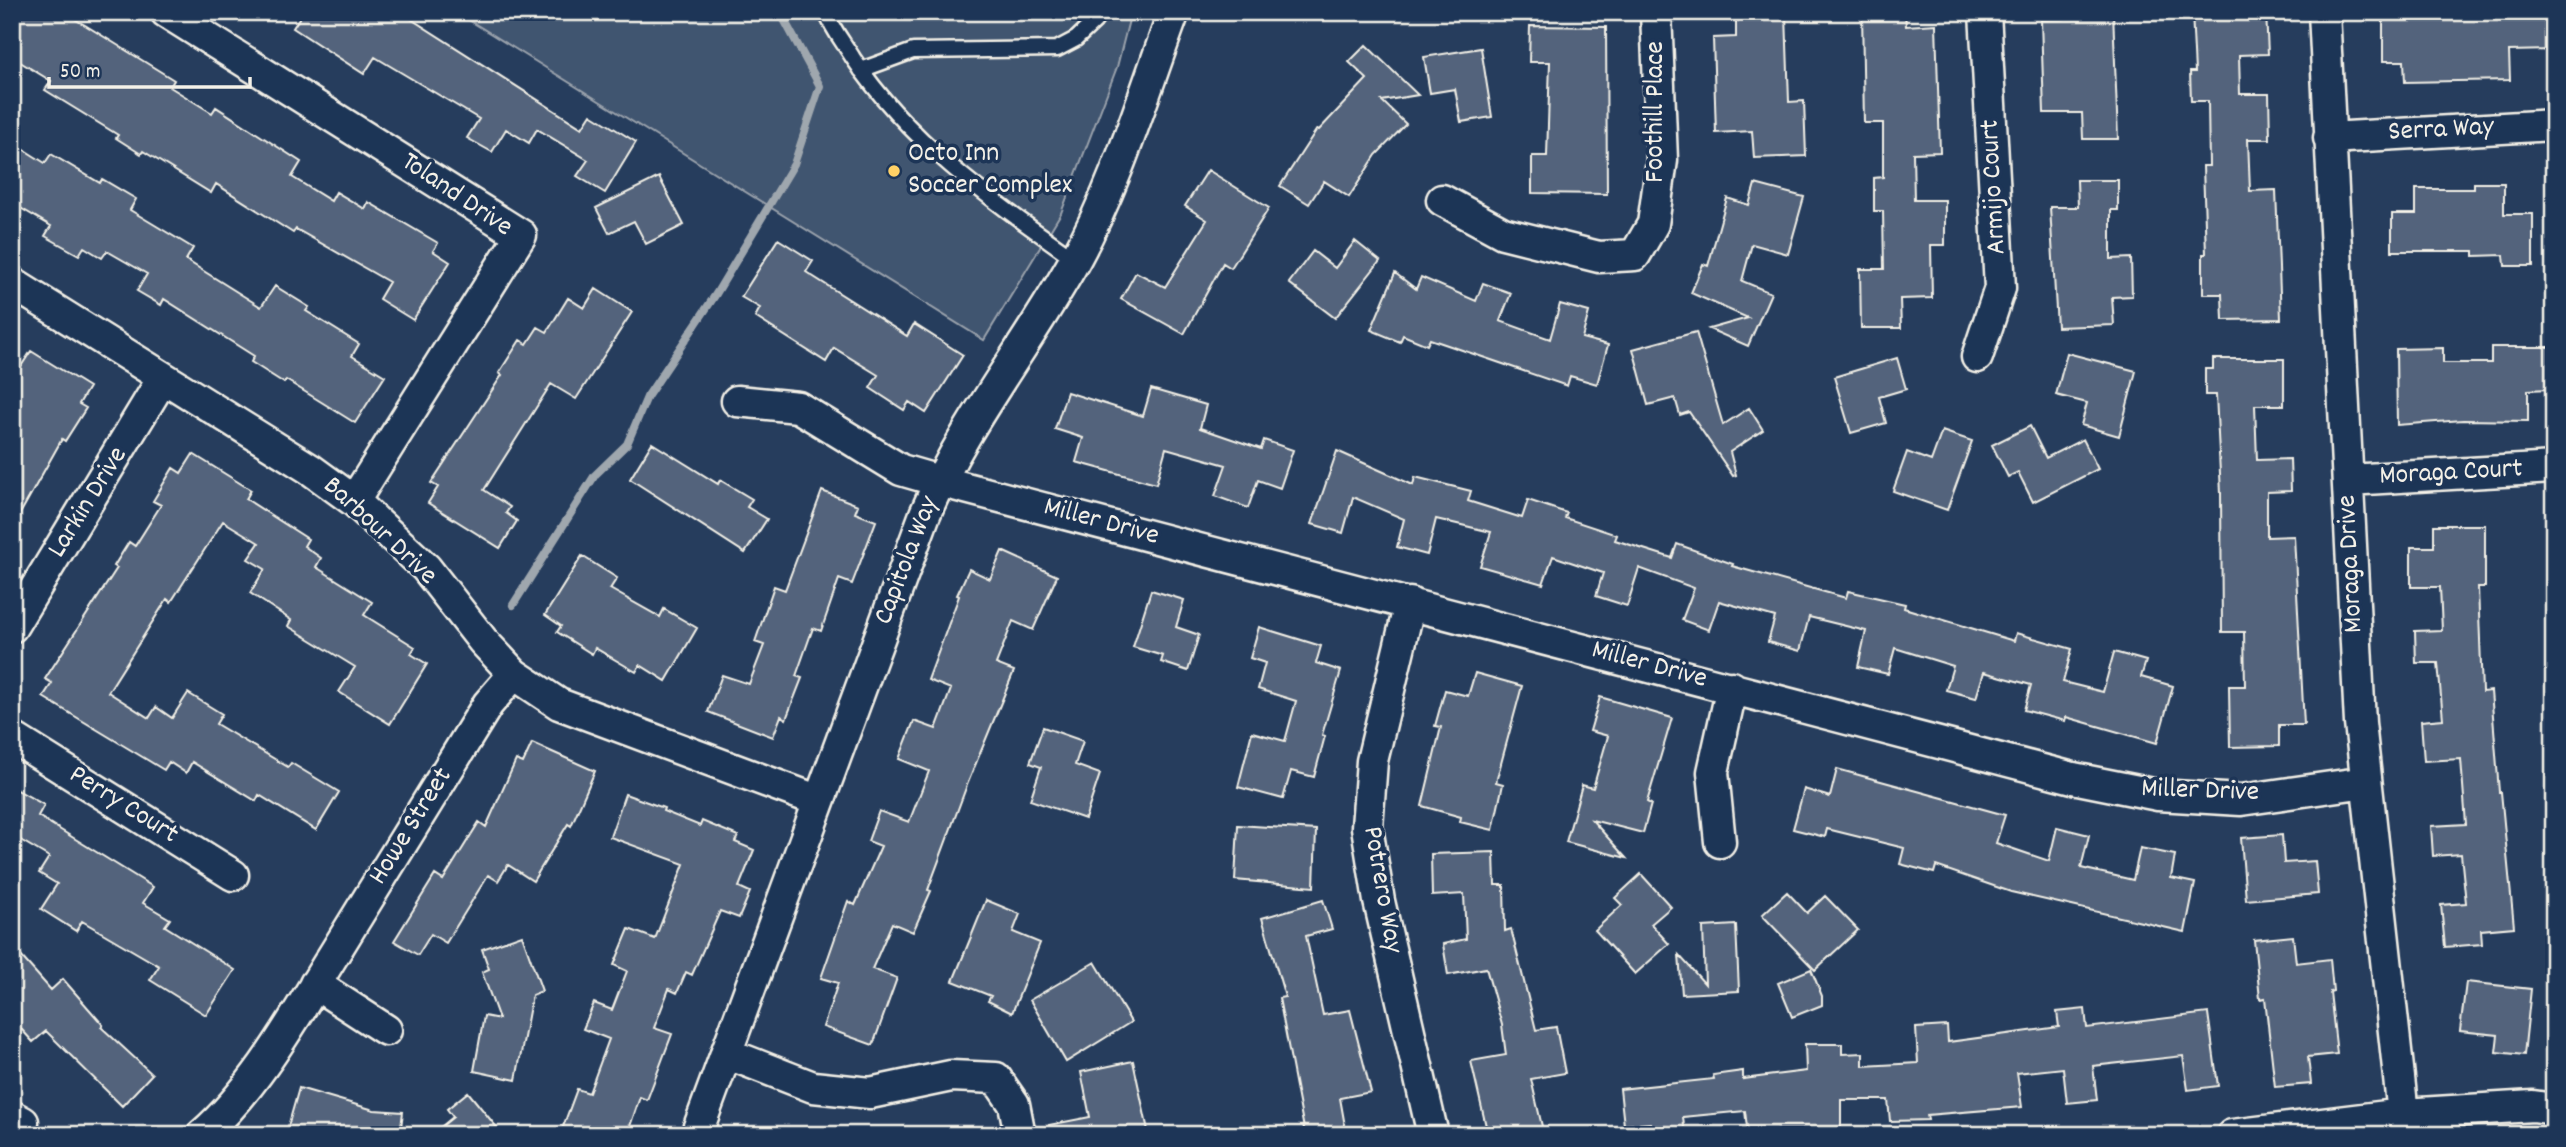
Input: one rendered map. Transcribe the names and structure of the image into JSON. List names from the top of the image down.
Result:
{
  "streets": {
    "street": [
      "Foothill Place",
      "Serra Way",
      "Armijo Court",
      "Toland Drive",
      "Moraga Court",
      "Larkin Drive",
      "Miller Drive",
      "Barbour Drive",
      "Capitola Way",
      "Moraga Drive",
      "Perry Court",
      "Howe Street",
      "Potrero Way"
    ]
  },
  "crossings": [
    ["Serra Way", "Moraga Drive"],
    ["Toland Drive", "Barbour Drive"],
    ["Moraga Court", "Moraga Drive"],
    ["Larkin Drive", "Barbour Drive"],
    ["Miller Drive", "Capitola Way"],
    ["Miller Drive", "Moraga Drive"],
    ["Miller Drive", "Potrero Way"],
    ["Barbour Drive", "Capitola Way"],
    ["Barbour Drive", "Howe Street"]
  ],
  "places": ["Octo Inn Soccer Complex"],
  "scale_bar": "50 m"
}
